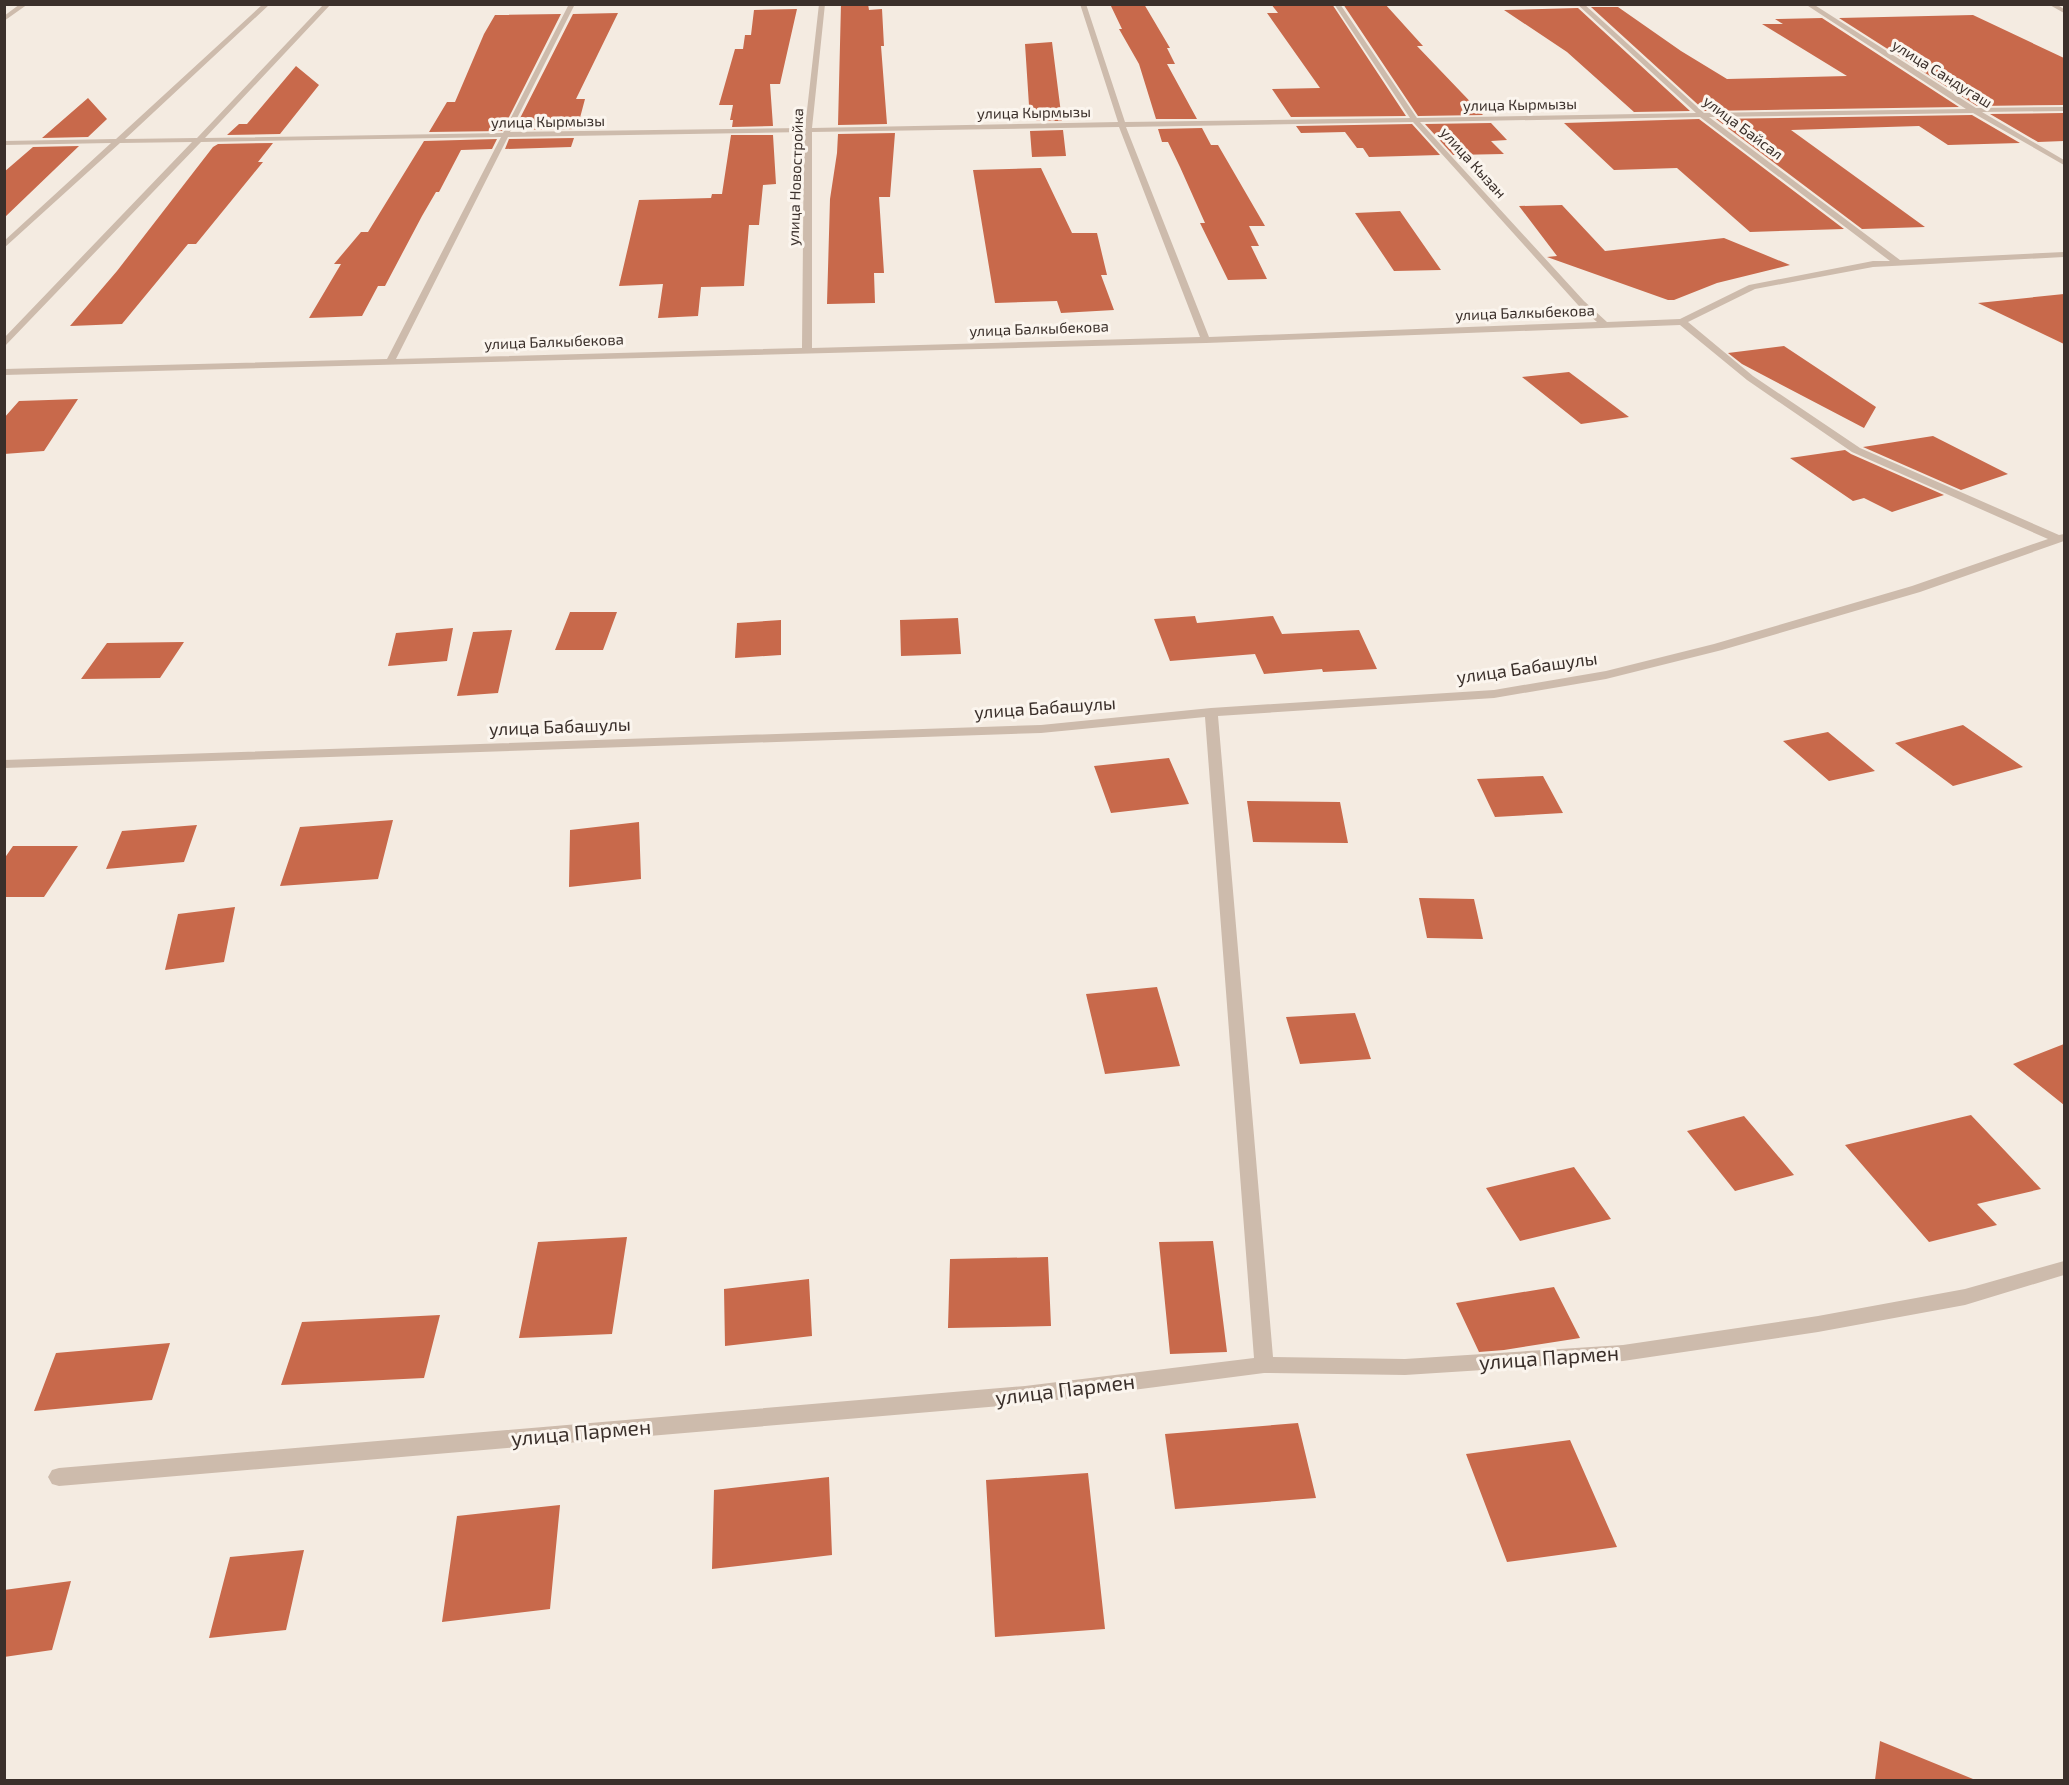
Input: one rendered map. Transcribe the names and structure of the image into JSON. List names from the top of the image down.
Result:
{
  "streets": {
    "street": [
      "улица Сандугаш",
      "улица Кырмызы",
      "улица Байсал",
      "улица Кызан",
      "улица Новостройка",
      "улица Балкыбекова",
      "улица Бабашулы",
      "улица Пармен"
    ]
  },
  "crossings": [
    ["улица Сандугаш", "улица Кырмызы"],
    ["улица Кырмызы", "улица Байсал"],
    ["улица Кырмызы", "улица Кызан"],
    ["улица Кырмызы", "улица Новостройка"],
    ["улица Байсал", "улица Балкыбекова"],
    ["улица Кызан", "улица Балкыбекова"],
    ["улица Новостройка", "улица Балкыбекова"]
  ]
}
